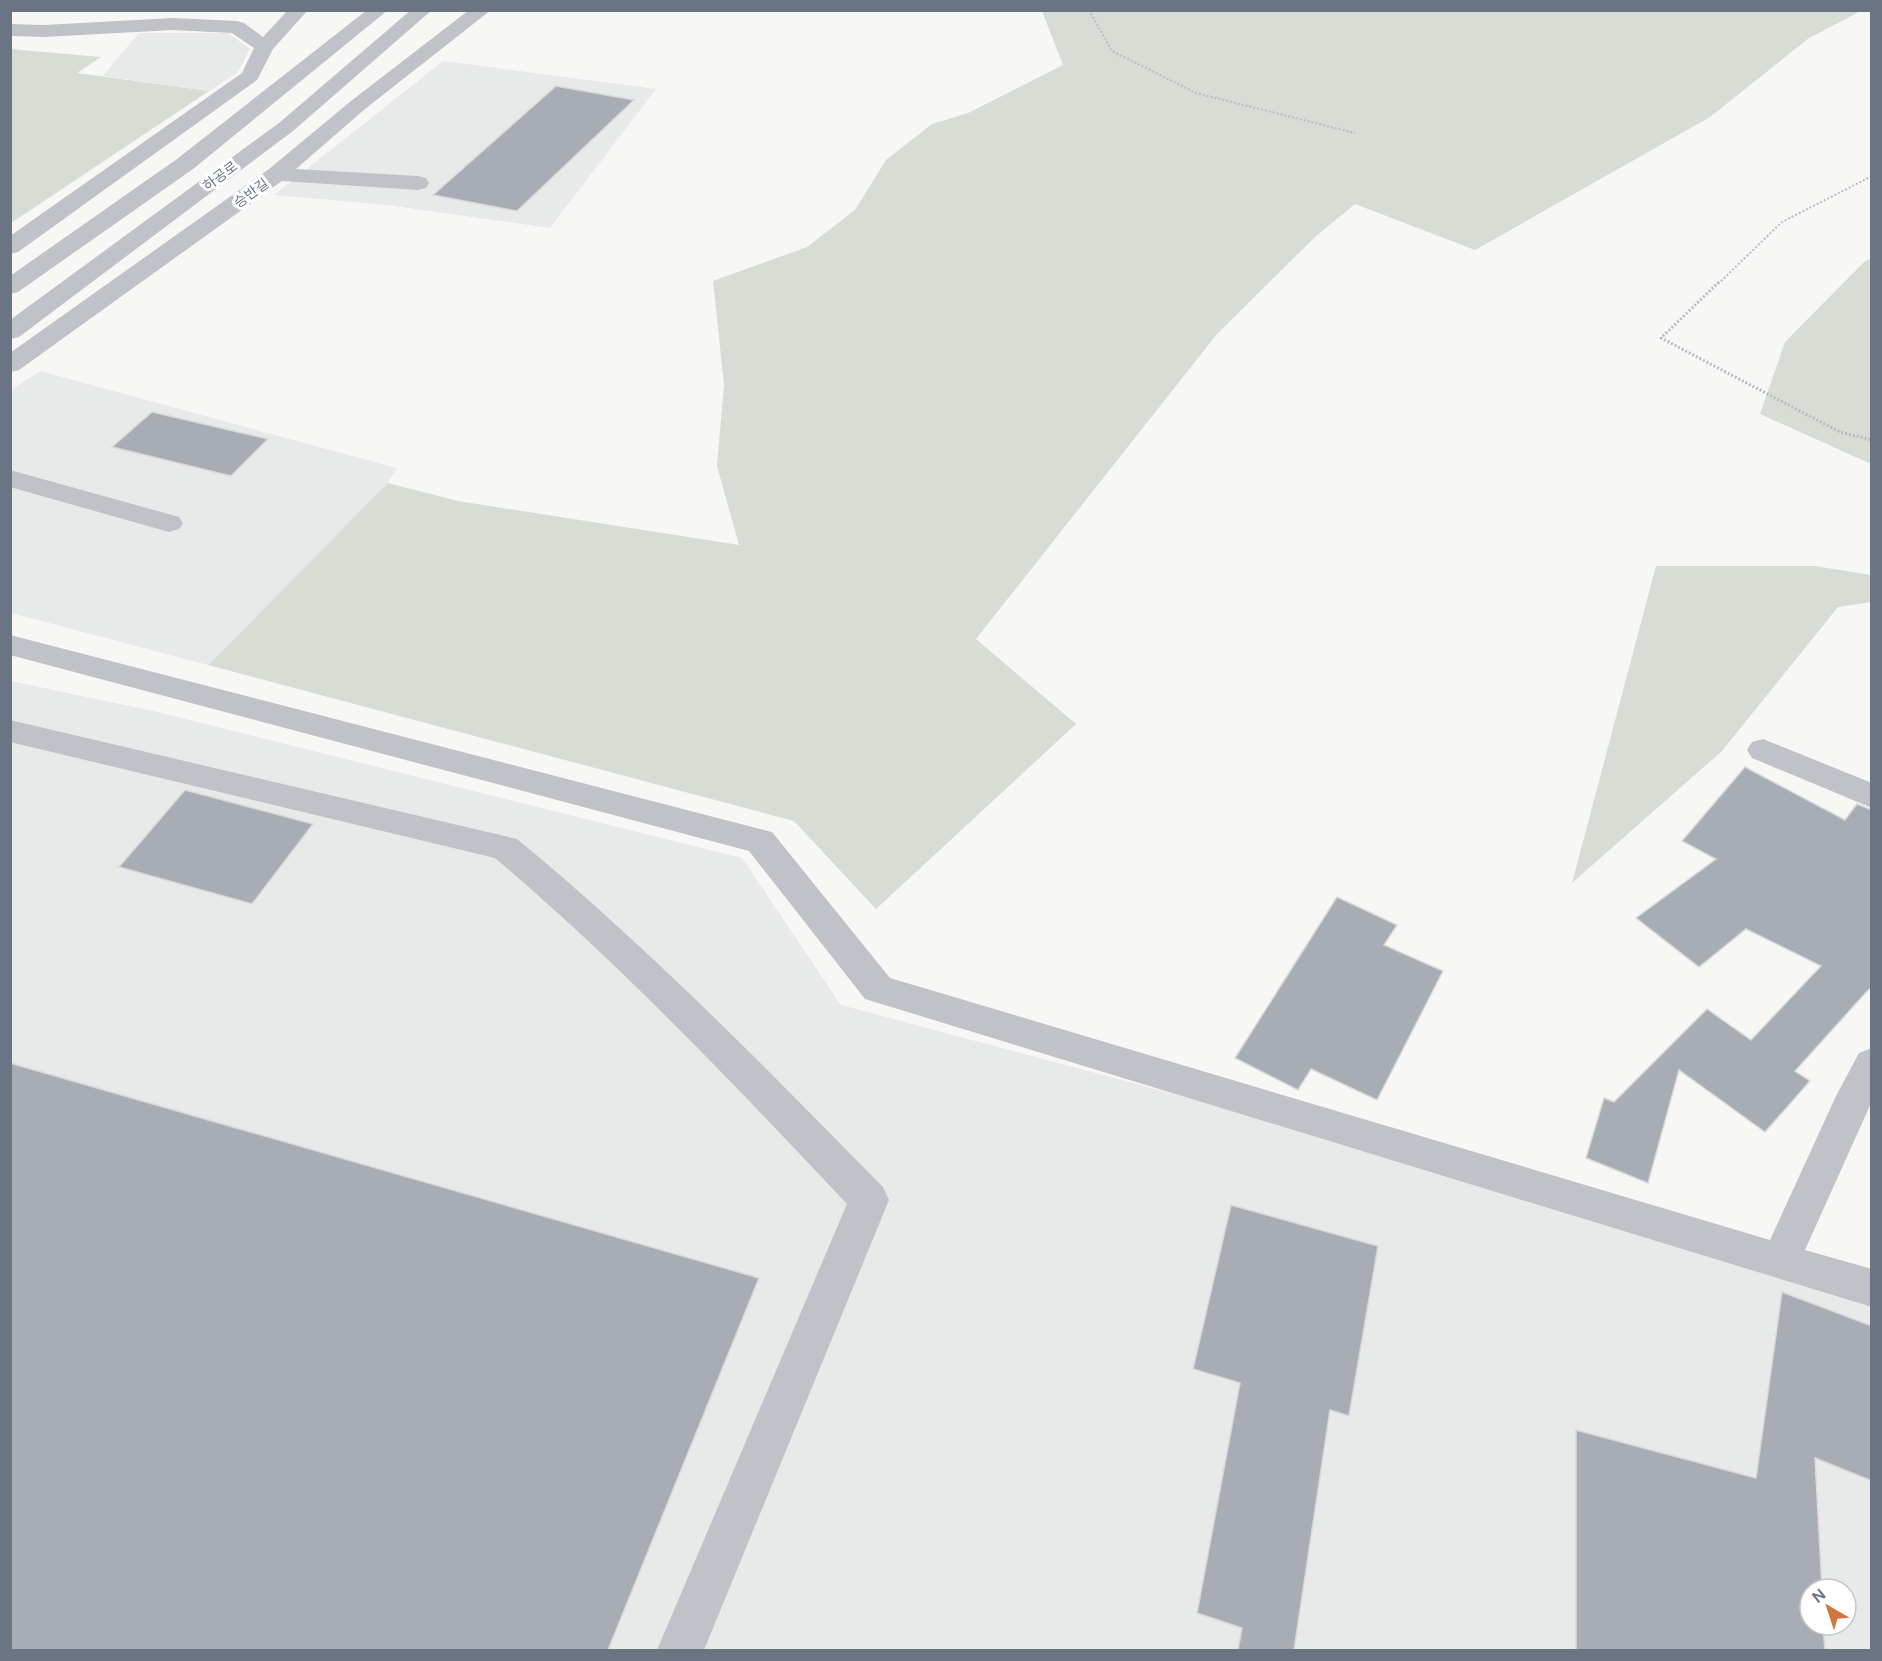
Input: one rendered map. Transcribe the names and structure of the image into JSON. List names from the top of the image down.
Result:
{
  "streets": {
    "street": ["하공로", "승반길"]
  },
  "north": "top left"
}
